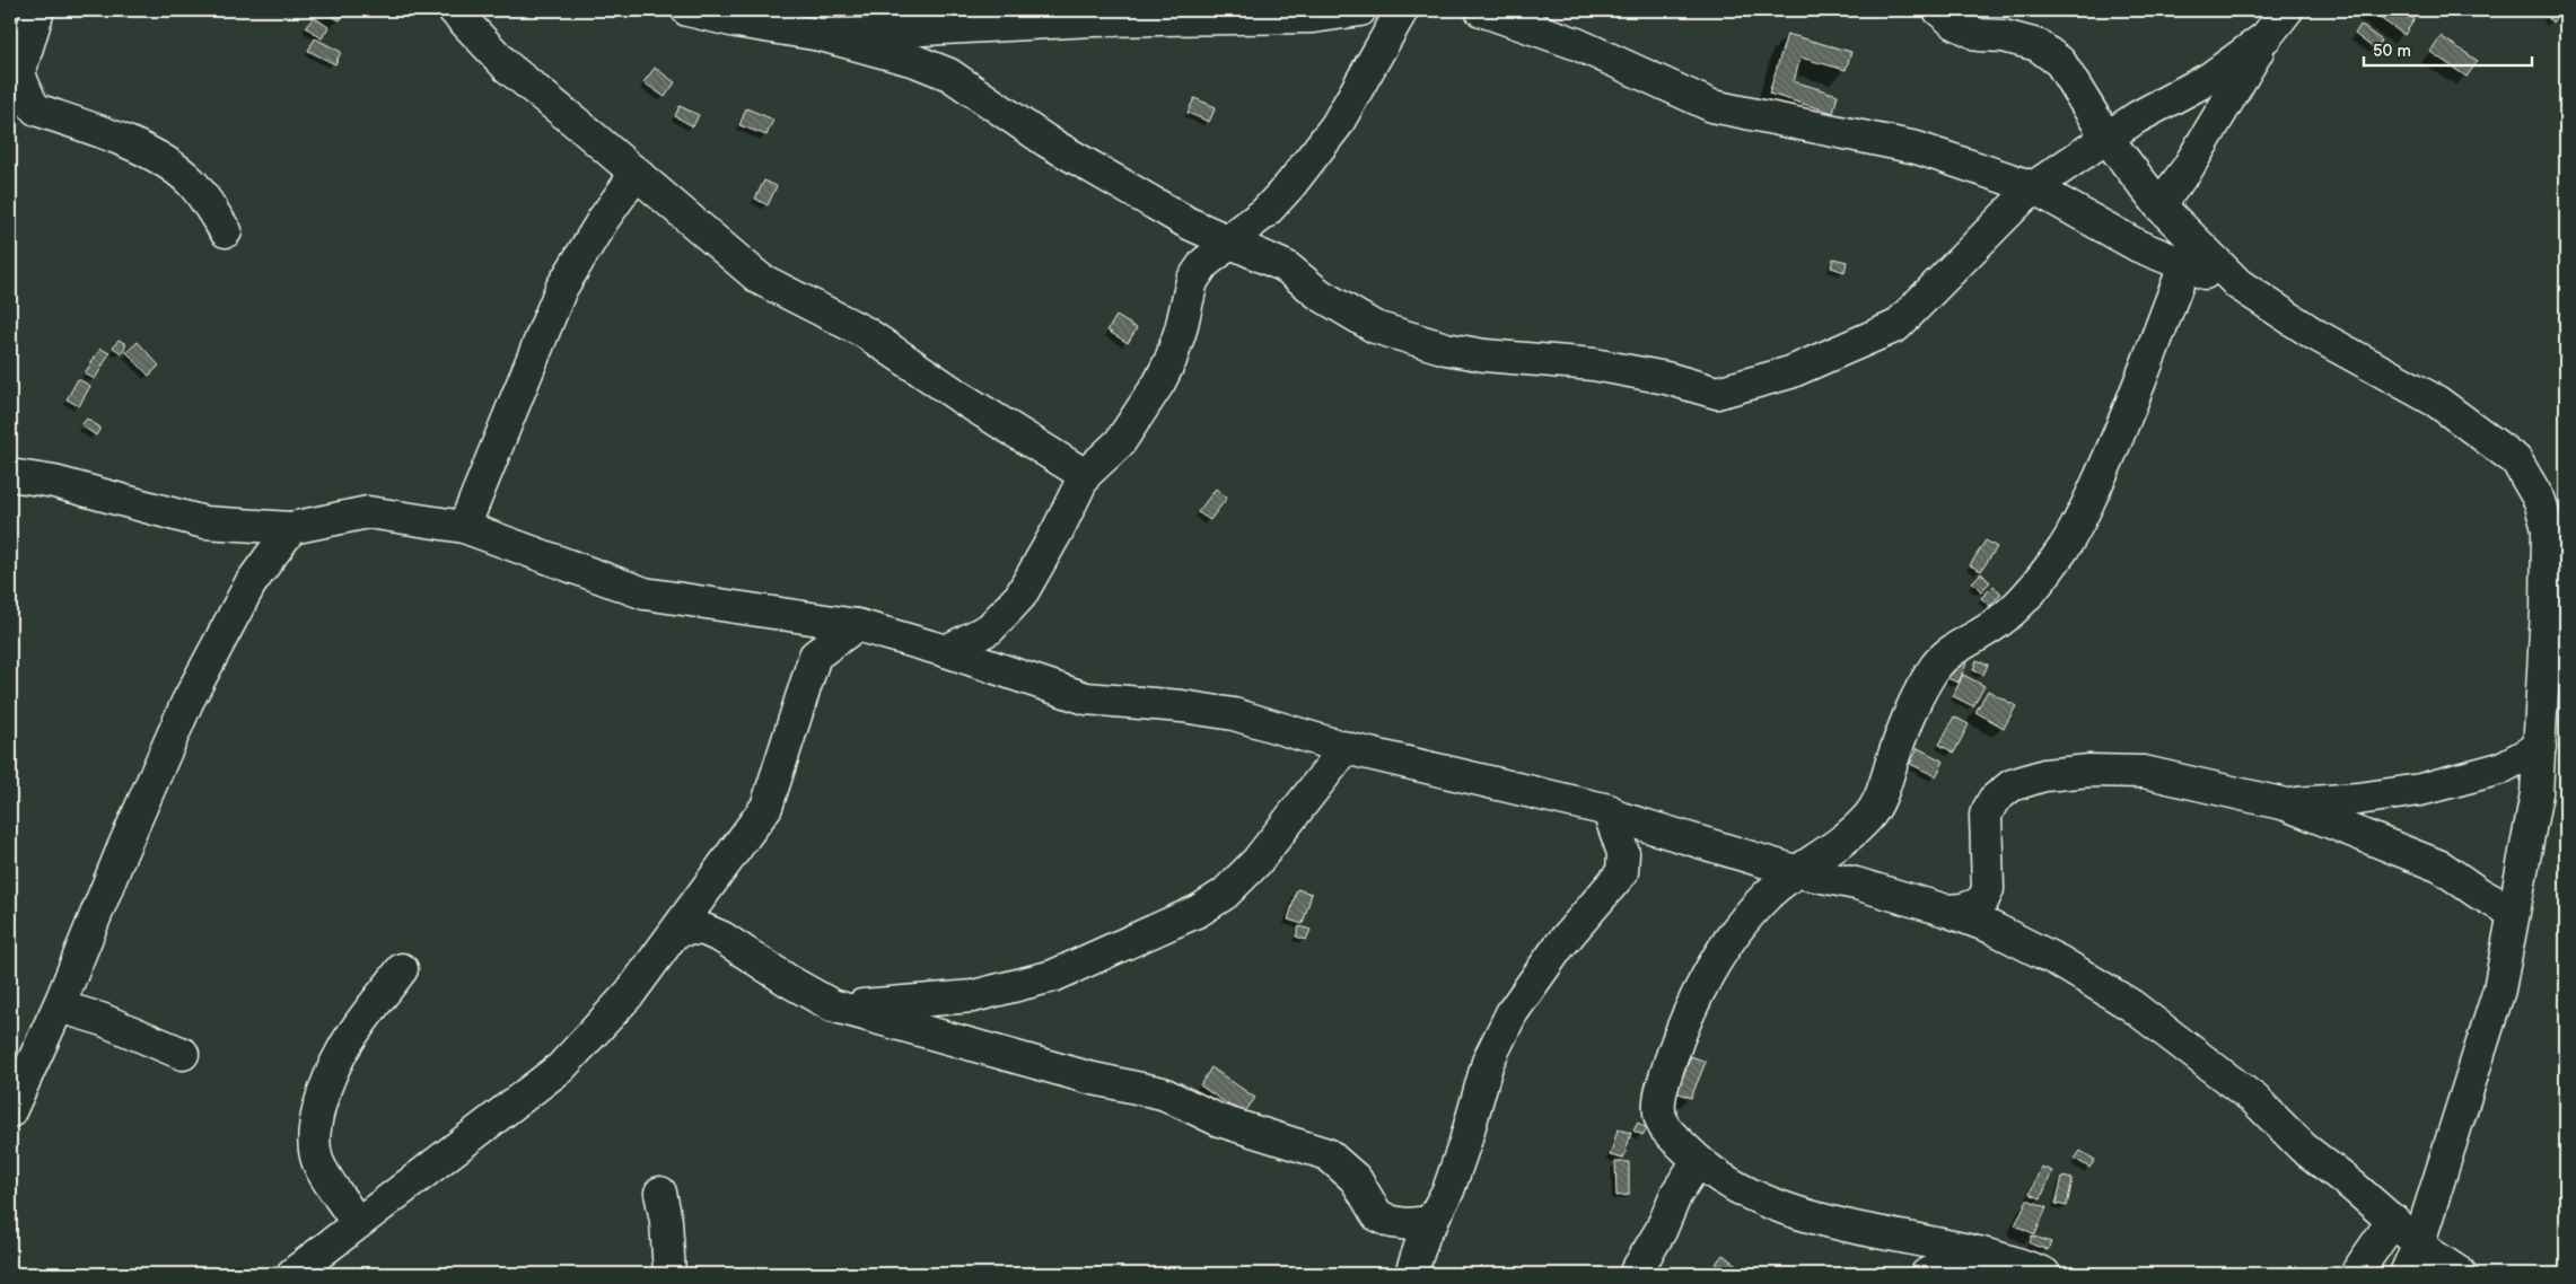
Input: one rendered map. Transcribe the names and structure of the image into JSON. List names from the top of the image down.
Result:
{
  "scale_bar": "50 m"
}
